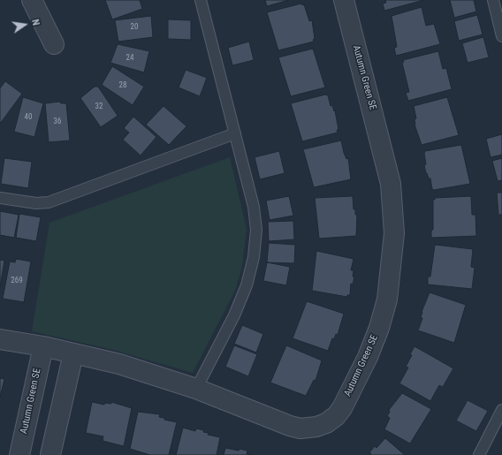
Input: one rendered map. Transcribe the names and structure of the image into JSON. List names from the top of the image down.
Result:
{
  "streets": {
    "street": ["Autumn Green SE"]
  },
  "house_numbers": [
    "20",
    "24",
    "28",
    "32",
    "40",
    "36",
    "269"
  ],
  "north": "right"
}
